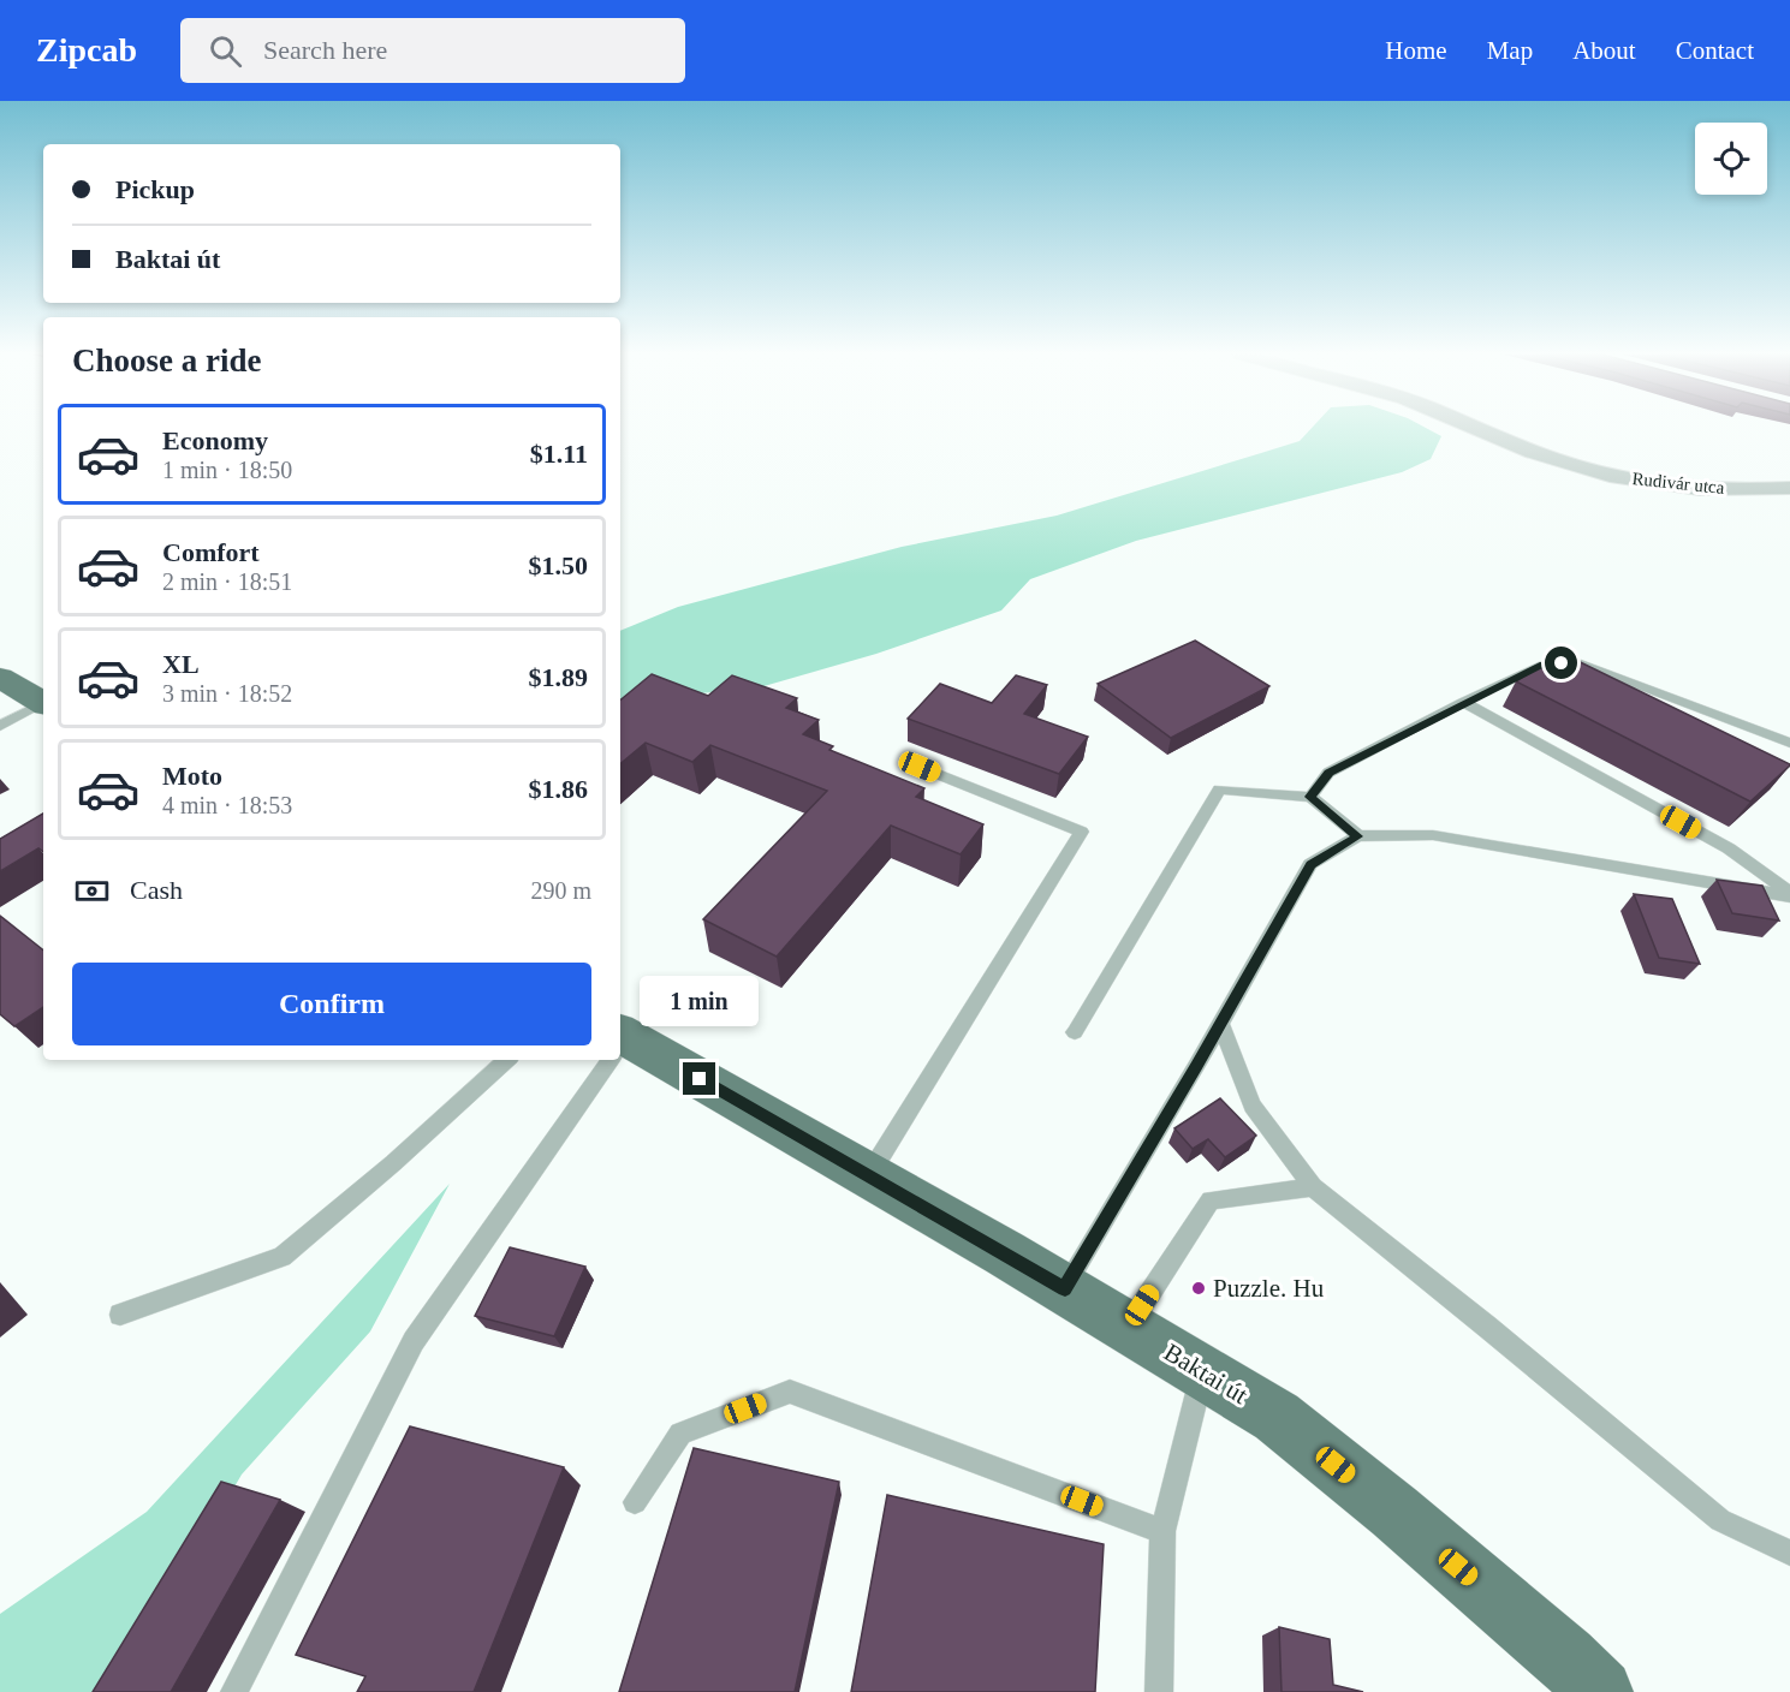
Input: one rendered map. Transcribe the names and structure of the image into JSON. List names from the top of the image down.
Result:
{
  "streets": {
    "main road": ["Baktai út"],
    "street": ["Rudivár utca"]
  },
  "places": ["Puzzle. Hu"],
  "page": {
    "header": "Zipcab",
    "search": "Search here",
    "nav": [
      "Home",
      "Map",
      "About",
      "Contact"
    ],
    "banner": ["Pickup", "Baktai út"],
    "heading": "Choose a ride",
    "list": [
      {
        "name": "Economy",
        "note": "1 min · 18:50",
        "value": "$1.11"
      },
      {
        "name": "Comfort",
        "note": "2 min · 18:51",
        "value": "$1.50"
      },
      {
        "name": "XL",
        "note": "3 min · 18:52",
        "value": "$1.89"
      },
      {
        "name": "Moto",
        "note": "4 min · 18:53",
        "value": "$1.86"
      }
    ],
    "pay": ["Cash", "290 m"],
    "buttons": "Confirm",
    "bubble": "1 min"
  }
}
